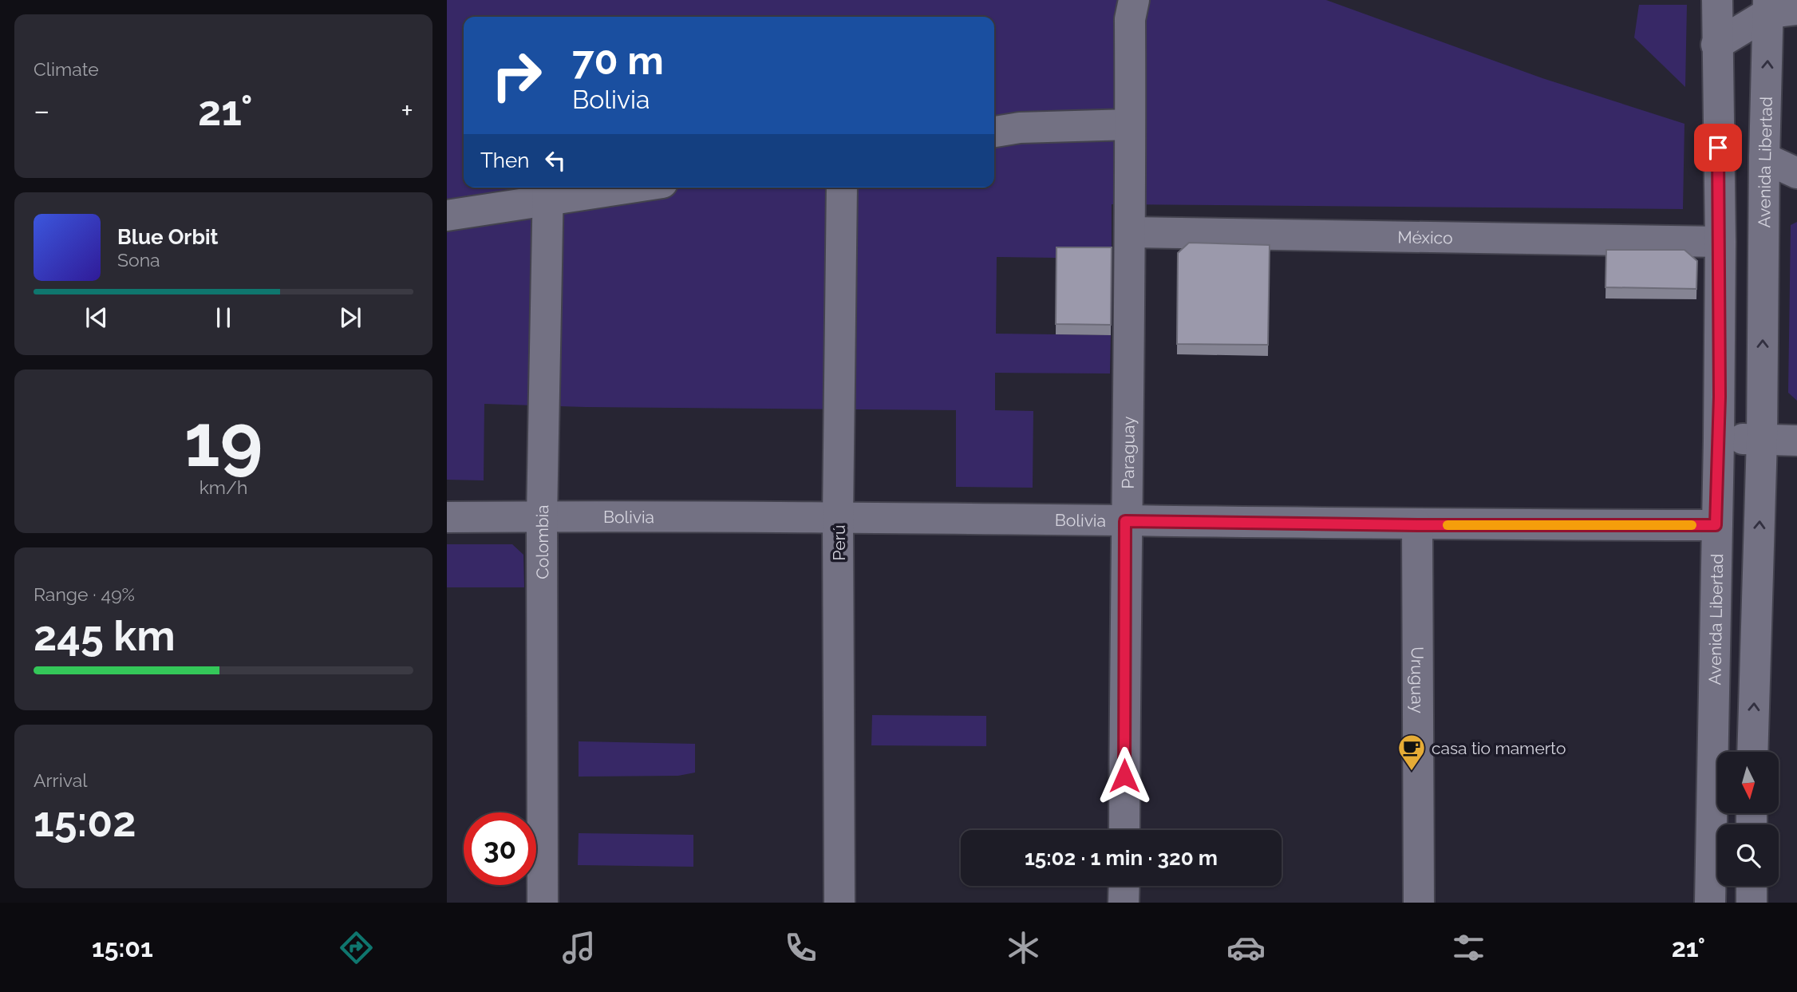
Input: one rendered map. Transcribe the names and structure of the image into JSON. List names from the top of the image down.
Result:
{
  "streets": {
    "street": [
      "Avenida Libertad",
      "México",
      "Paraguay",
      "Bolivia",
      "Colombia",
      "Perú",
      "Uruguay"
    ]
  },
  "crossings": [
    ["Avenida Libertad", "México"],
    ["Avenida Libertad", "Bolivia"],
    ["México", "Paraguay"],
    ["Paraguay", "Bolivia"],
    ["Bolivia", "Colombia"],
    ["Bolivia", "Perú"],
    ["Bolivia", "Uruguay"]
  ],
  "places": {
    "cafe": ["casa tio mamerto"]
  },
  "north": "bottom",
  "page": {
    "tile": [
      "Climate",
      ["19", "km/h"],
      ["Range · 49%", "245 km"],
      ["Arrival", "15:02"]
    ],
    "turn": ["70 m", "Bolivia"],
    "heat": ["−", "21°", "+"],
    "then": "Then",
    "song": ["Blue Orbit", "Sona"],
    "limit": "30",
    "trip": "15:02 · 1 min · 320 m",
    "tabs": ["15:01", "21°"]
  }
}
